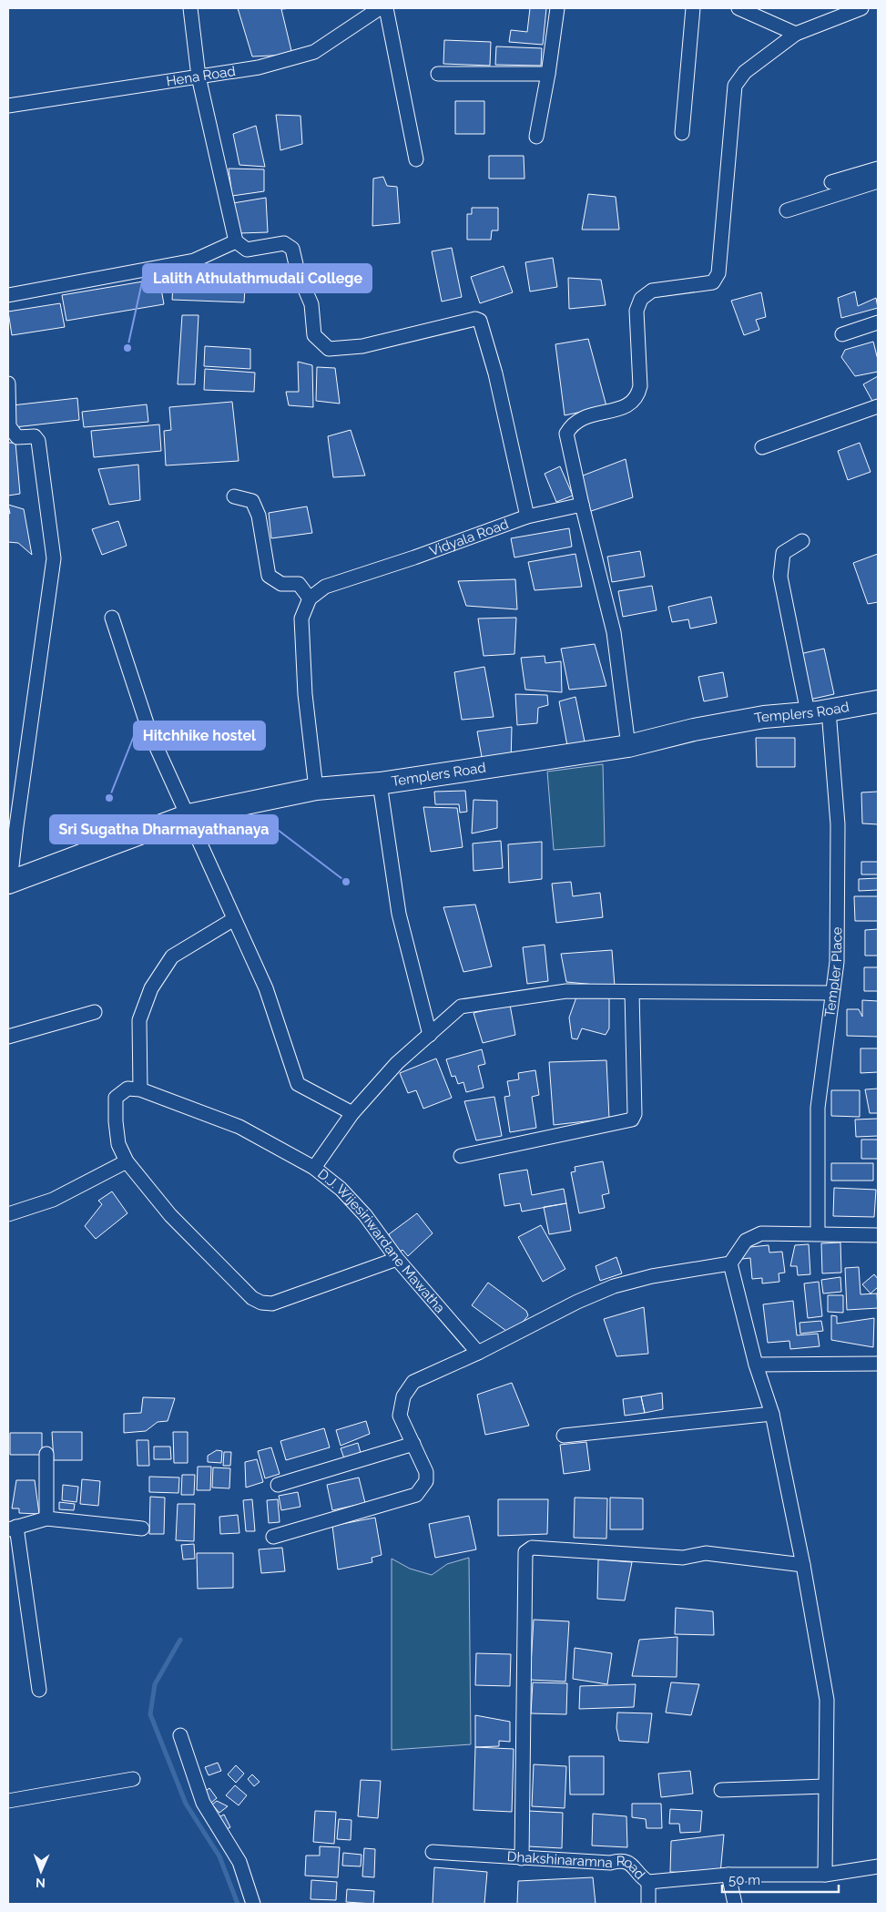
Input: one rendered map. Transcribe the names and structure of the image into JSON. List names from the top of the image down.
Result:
{
  "streets": {
    "main road": ["Templers Road"],
    "street": [
      "Hena Road",
      "Vidyala Road",
      "Templer Place",
      "D.J. Wijesiriwardane Mawatha",
      "Dhakshinaramna Road"
    ]
  },
  "crossings": [
    ["Templers Road", "Templer Place"]
  ],
  "places": ["Lalith Athulathmudali College", "Hitchhike hostel", "Sri Sugatha Dharmayathanaya"],
  "scale_bar": "50 m",
  "north": "bottom"
}
